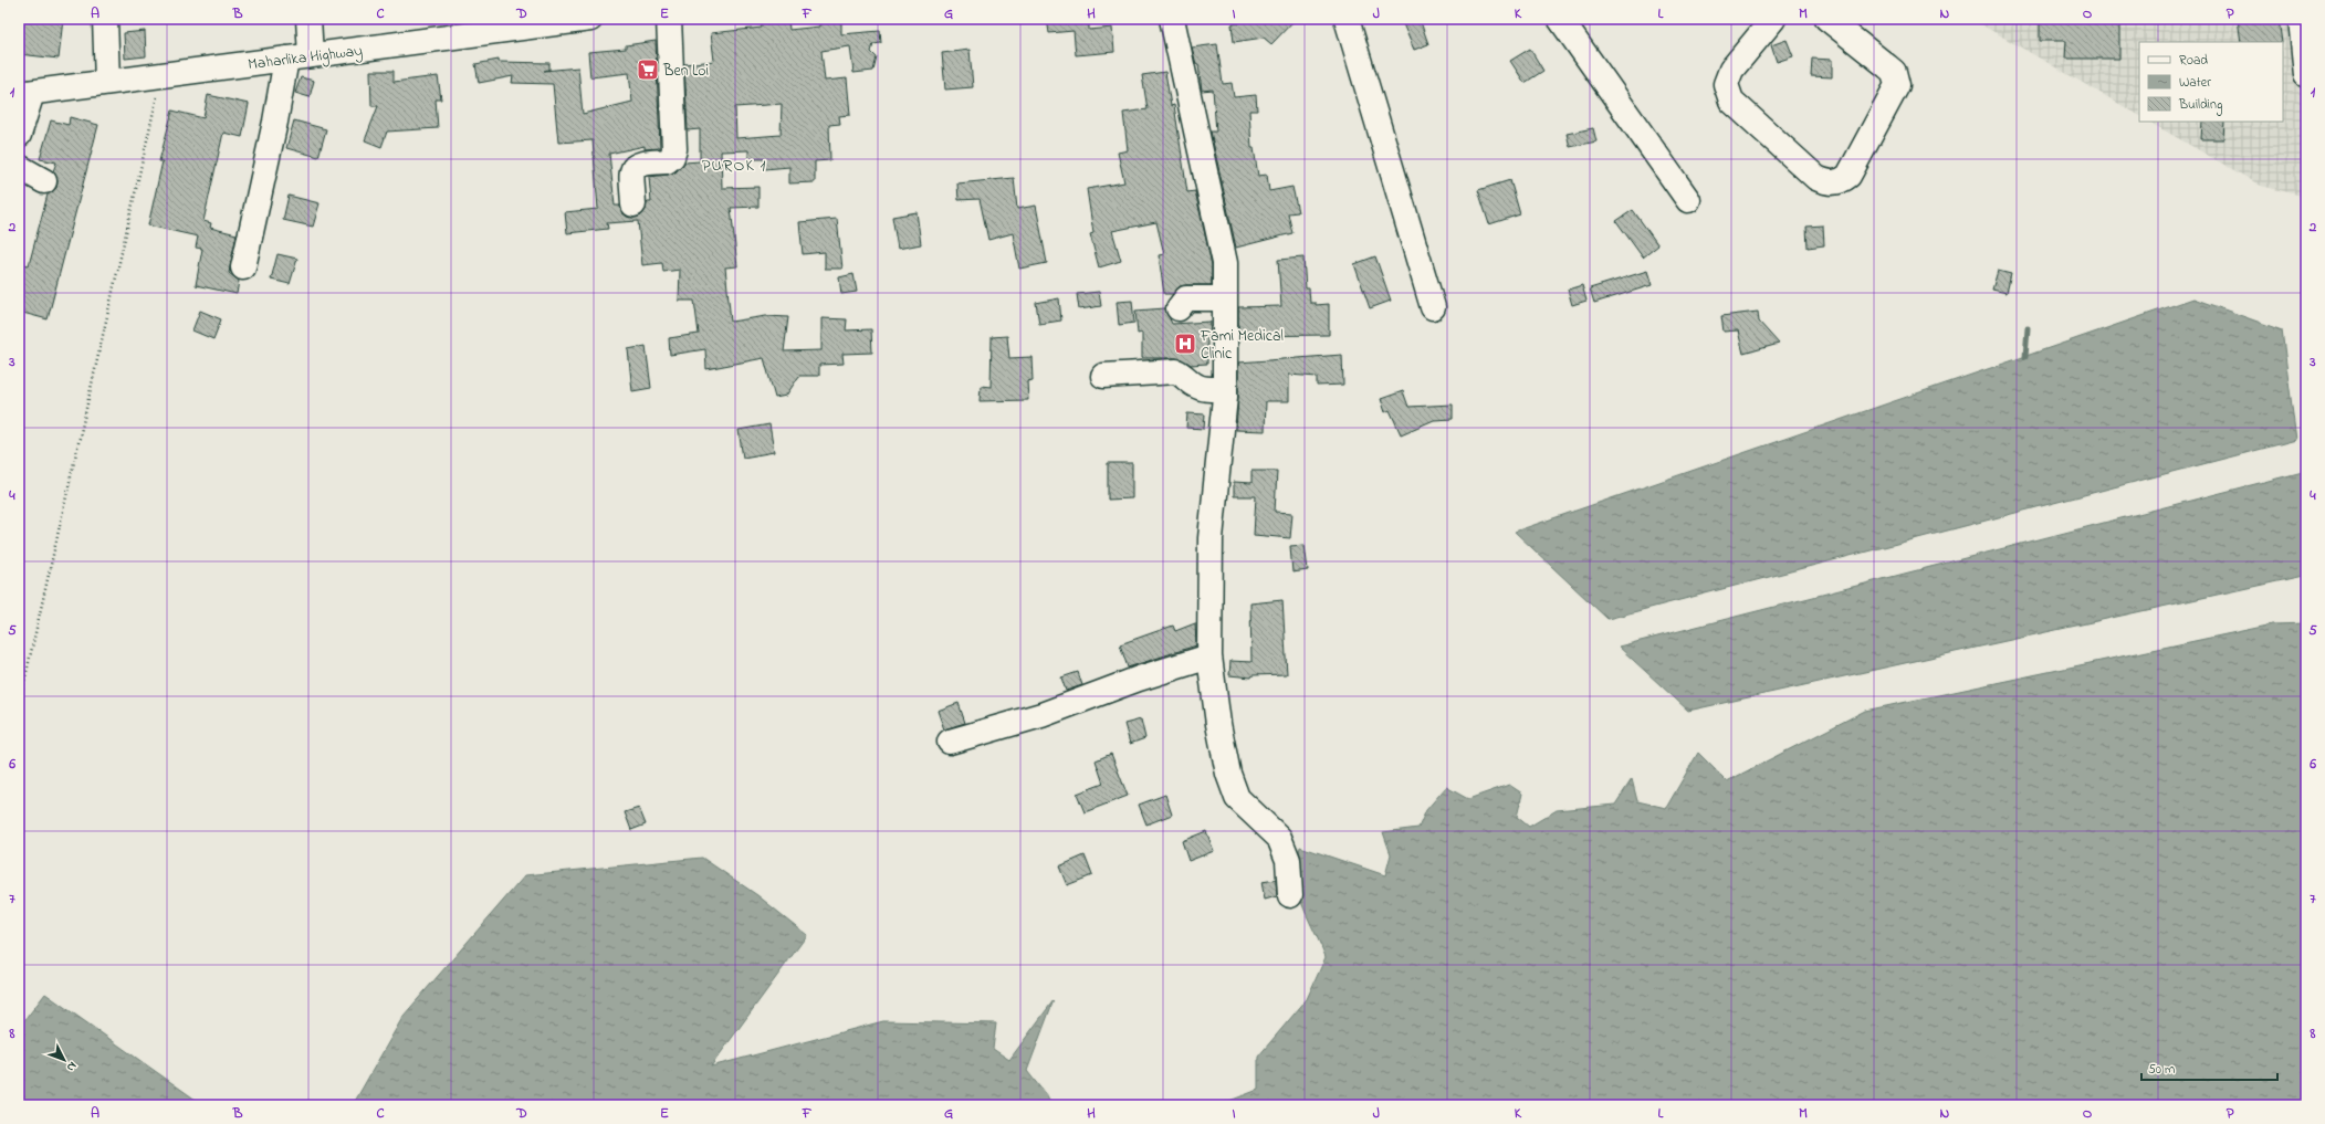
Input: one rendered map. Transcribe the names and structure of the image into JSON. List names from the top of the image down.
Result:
{
  "streets": {
    "street": ["Maharlika Highway"]
  },
  "districts": ["PUROK 1"],
  "places": {
    "supermarket": ["Ben Loi"],
    "hospital": ["Fami Medical Clinic"]
  },
  "legend": ["Road", "Water", "Building"],
  "scale_bar": "50 m",
  "north": "bottom right",
  "grid": {
    "columns": [
      "A",
      "B",
      "C",
      "D",
      "E",
      "F",
      "G",
      "H",
      "I",
      "J",
      "K",
      "L",
      "M",
      "N",
      "O",
      "P"
    ],
    "rows": [
      "1",
      "2",
      "3",
      "4",
      "5",
      "6",
      "7",
      "8"
    ]
  }
}
